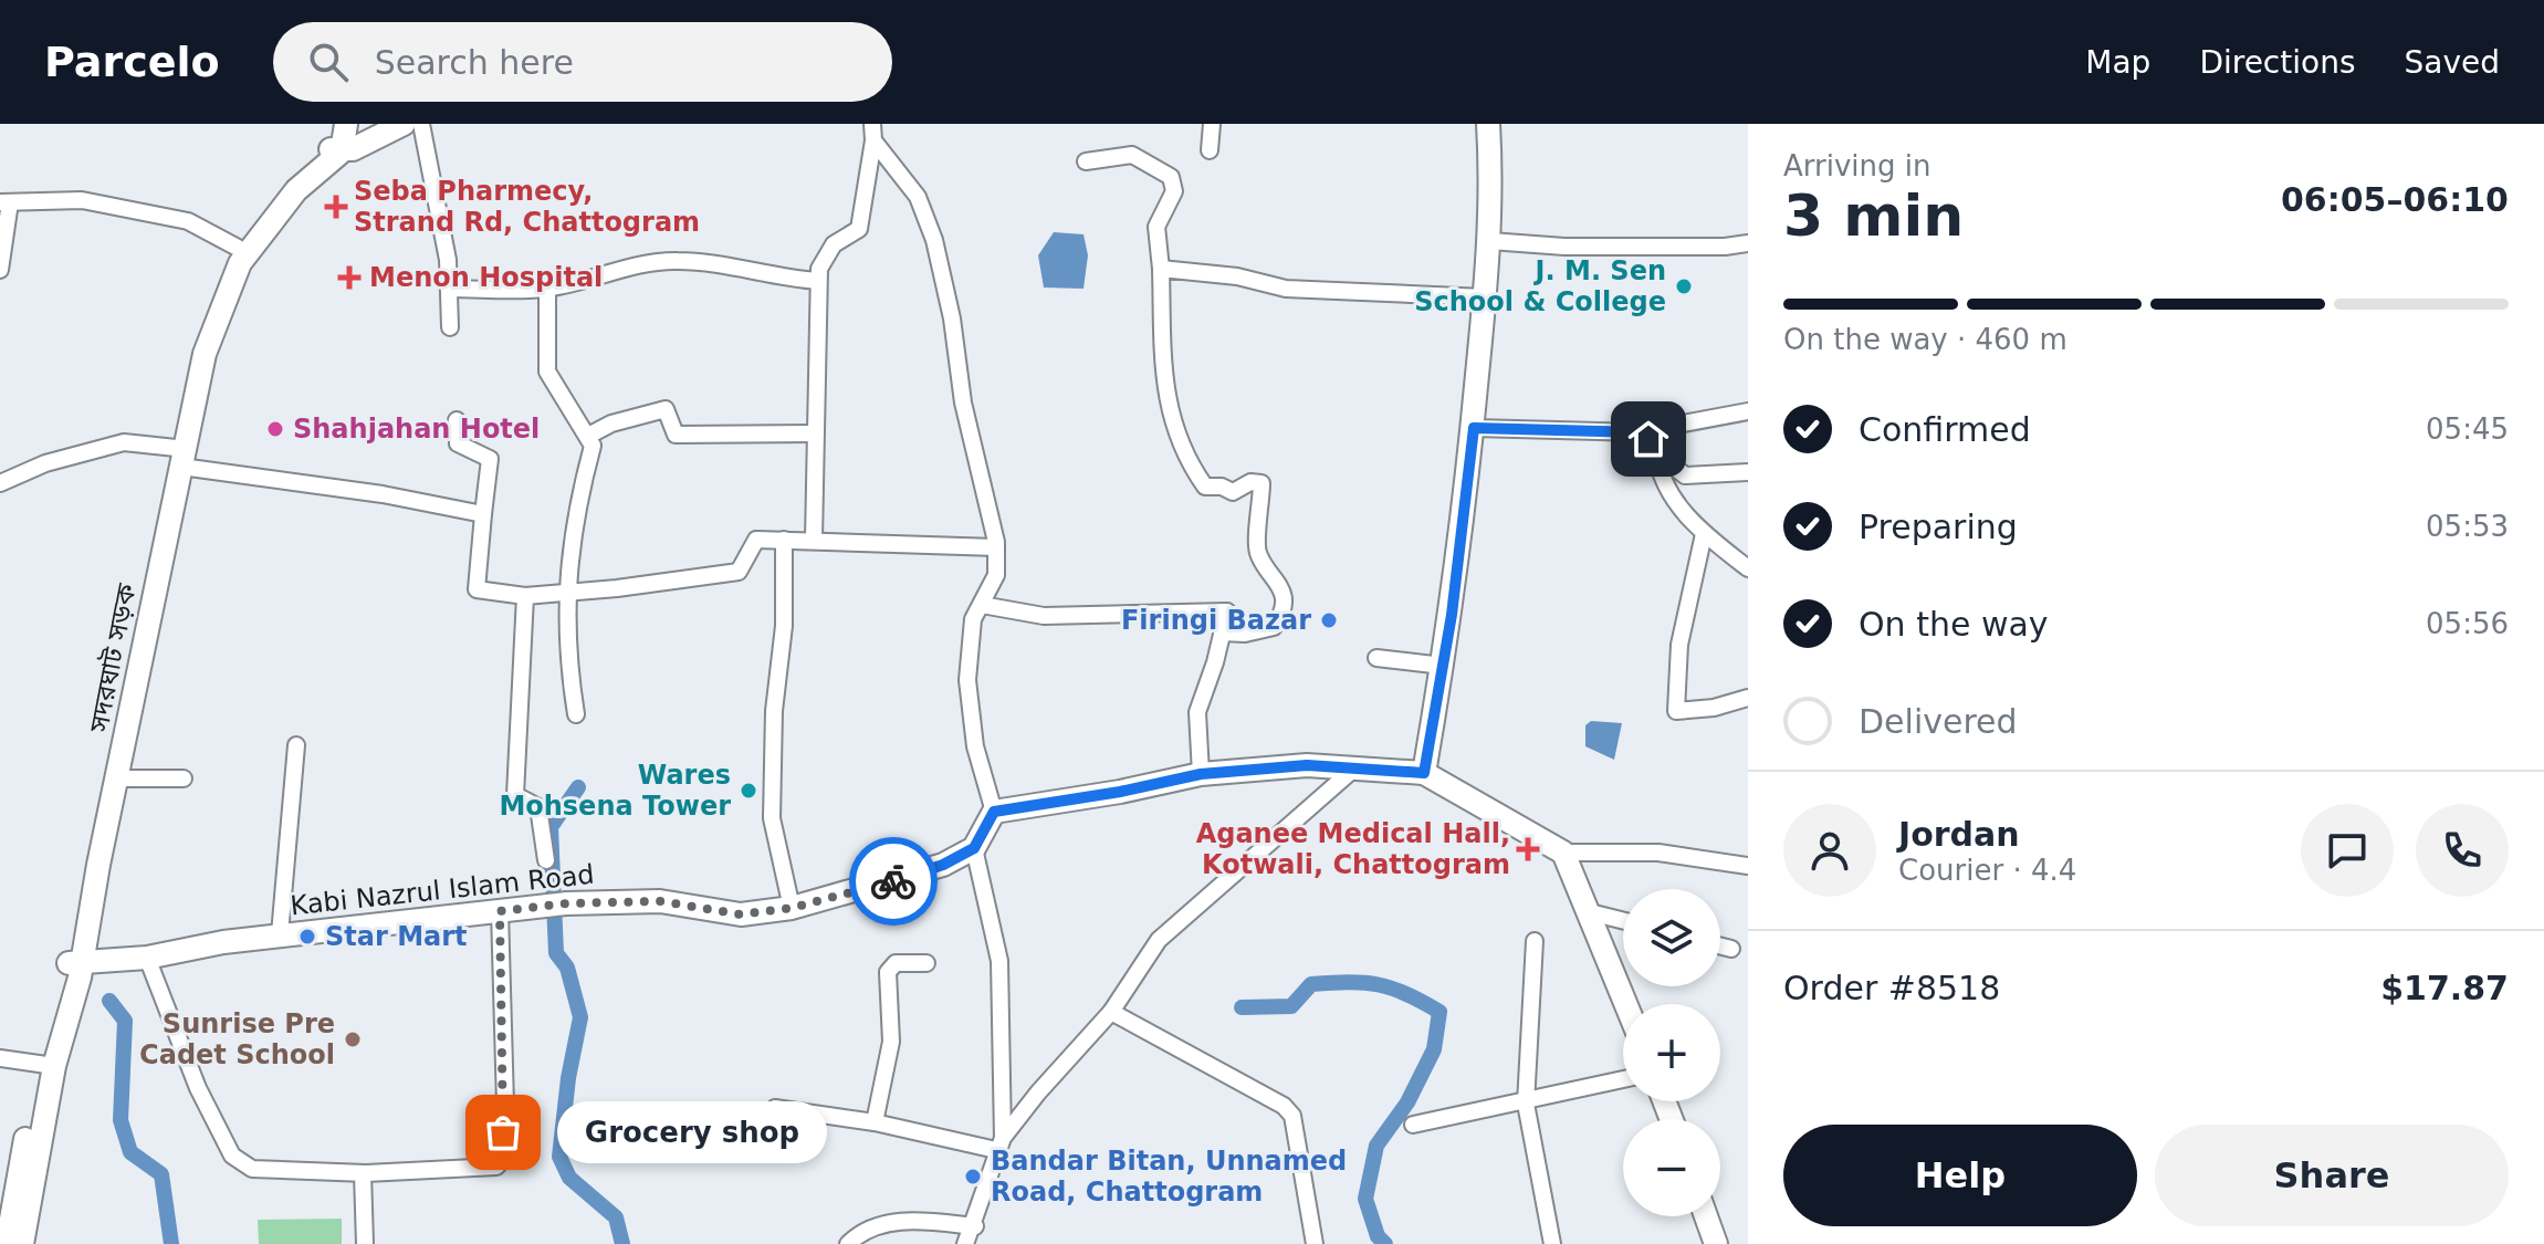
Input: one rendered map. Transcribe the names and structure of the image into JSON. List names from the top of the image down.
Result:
{
  "streets": {
    "main road": ["সদরঘাট সড়ক", "Kabi Nazrul Islam Road"]
  },
  "crossings": [
    ["সদরঘাট সড়ক", "Kabi Nazrul Islam Road"]
  ],
  "places": {
    "health": ["Seba Pharmecy, Strand Rd, Chattogram", "Menon Hospital", "Aganee Medical Hall, Kotwali, Chattogram"],
    "other": [
      "J. M. Sen School & College",
      "Shahjahan Hotel",
      "Firingi Bazar",
      "Wares Mohsena Tower",
      "Star Mart",
      "Sunrise Pre Cadet School",
      "Grocery shop",
      "Bandar Bitan, Unnamed Road, Chattogram"
    ]
  },
  "page": {
    "header": "Parcelo",
    "search": "Search here",
    "nav": ["Map", "Directions", "Saved"],
    "heading": ["3 min", "Arriving in", "06:05–06:10"],
    "panel": [
      "Jordan",
      "Courier · 4.4",
      "Order #8518",
      "$17.87"
    ],
    "bar": "On the way · 460 m",
    "list": [
      ["Confirmed", "05:45"],
      ["Preparing", "05:53"],
      ["On the way", "05:56"],
      "Delivered"
    ],
    "map_buttons": ["+", "−"],
    "bubble": "Grocery shop",
    "buttons": ["Help", "Share"]
  }
}
